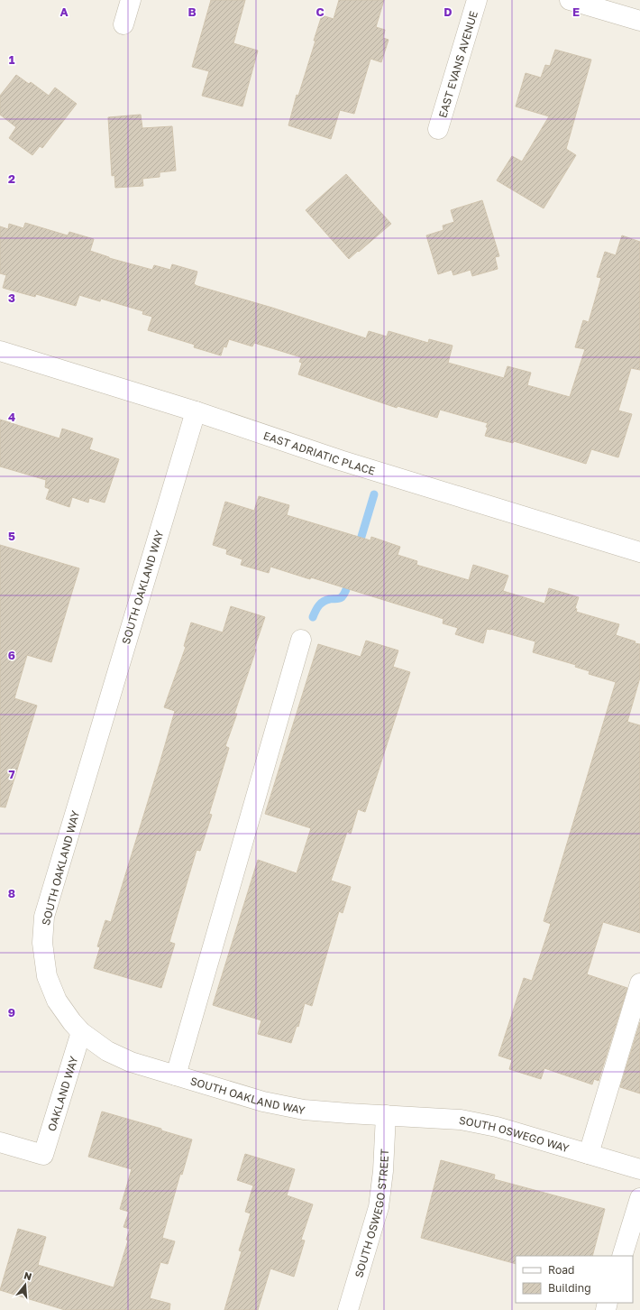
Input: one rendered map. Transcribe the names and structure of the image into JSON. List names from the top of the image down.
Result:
{
  "streets": {
    "street": [
      "EAST EVANS AVENUE",
      "EAST ADRIATIC PLACE",
      "SOUTH OAKLAND WAY",
      "OAKLAND WAY",
      "SOUTH OSWEGO WAY",
      "SOUTH OSWEGO STREET"
    ]
  },
  "crossings": [
    ["EAST ADRIATIC PLACE", "SOUTH OAKLAND WAY"],
    ["SOUTH OAKLAND WAY", "OAKLAND WAY"],
    ["SOUTH OAKLAND WAY", "SOUTH OSWEGO WAY"],
    ["SOUTH OAKLAND WAY", "SOUTH OSWEGO STREET"],
    ["SOUTH OSWEGO WAY", "SOUTH OSWEGO STREET"]
  ],
  "legend": ["Road", "Building"],
  "north": "top",
  "grid": {
    "columns": [
      "A",
      "B",
      "C",
      "D",
      "E"
    ],
    "rows": [
      "1",
      "2",
      "3",
      "4",
      "5",
      "6",
      "7",
      "8",
      "9"
    ]
  }
}
